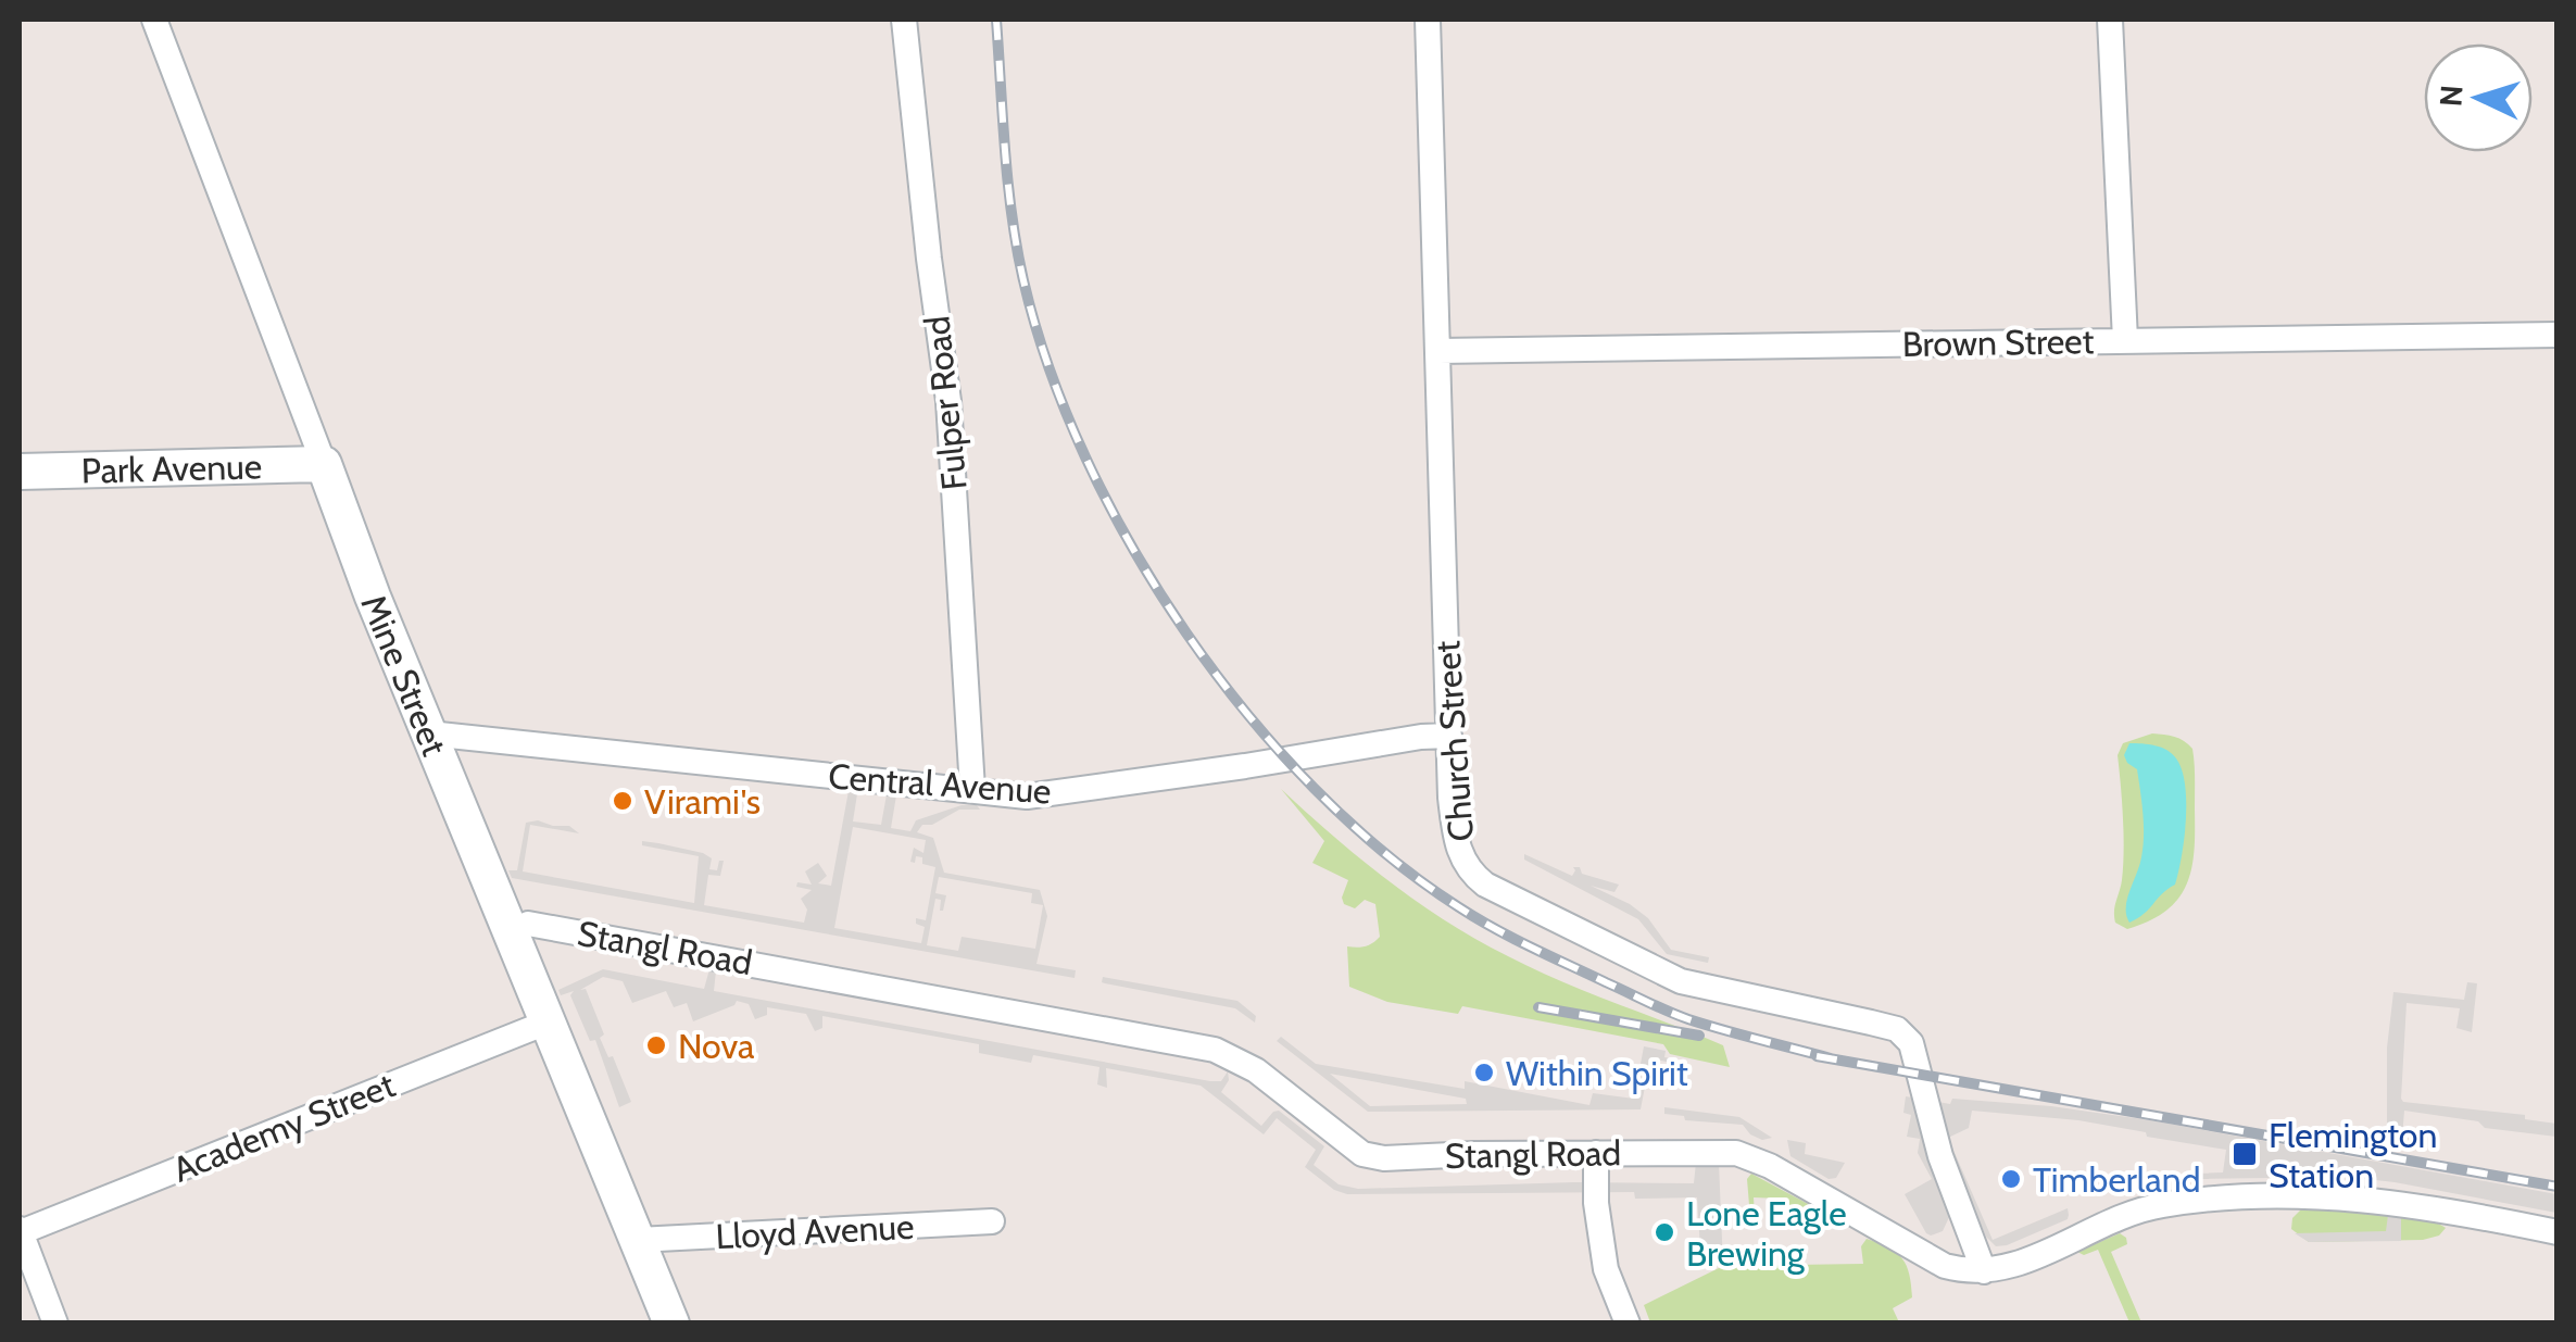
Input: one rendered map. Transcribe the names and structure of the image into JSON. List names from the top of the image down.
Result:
{
  "streets": {
    "street": [
      "Brown Street",
      "Fulper Road",
      "Park Avenue",
      "Mine Street",
      "Church Street",
      "Central Avenue",
      "Stangl Road",
      "Academy Street",
      "Lloyd Avenue"
    ]
  },
  "crossings": [
    ["Brown Street", "Church Street"],
    ["Fulper Road", "Central Avenue"],
    ["Park Avenue", "Mine Street"],
    ["Mine Street", "Central Avenue"],
    ["Mine Street", "Stangl Road"],
    ["Mine Street", "Academy Street"],
    ["Mine Street", "Lloyd Avenue"],
    ["Church Street", "Central Avenue"],
    ["Church Street", "Stangl Road"]
  ],
  "places": {
    "other": [
      "Virami's",
      "Nova",
      "Within Spirit",
      "Timberland",
      "Lone Eagle Brewing"
    ],
    "transit": ["Flemington Station"]
  },
  "north": "left"
}
